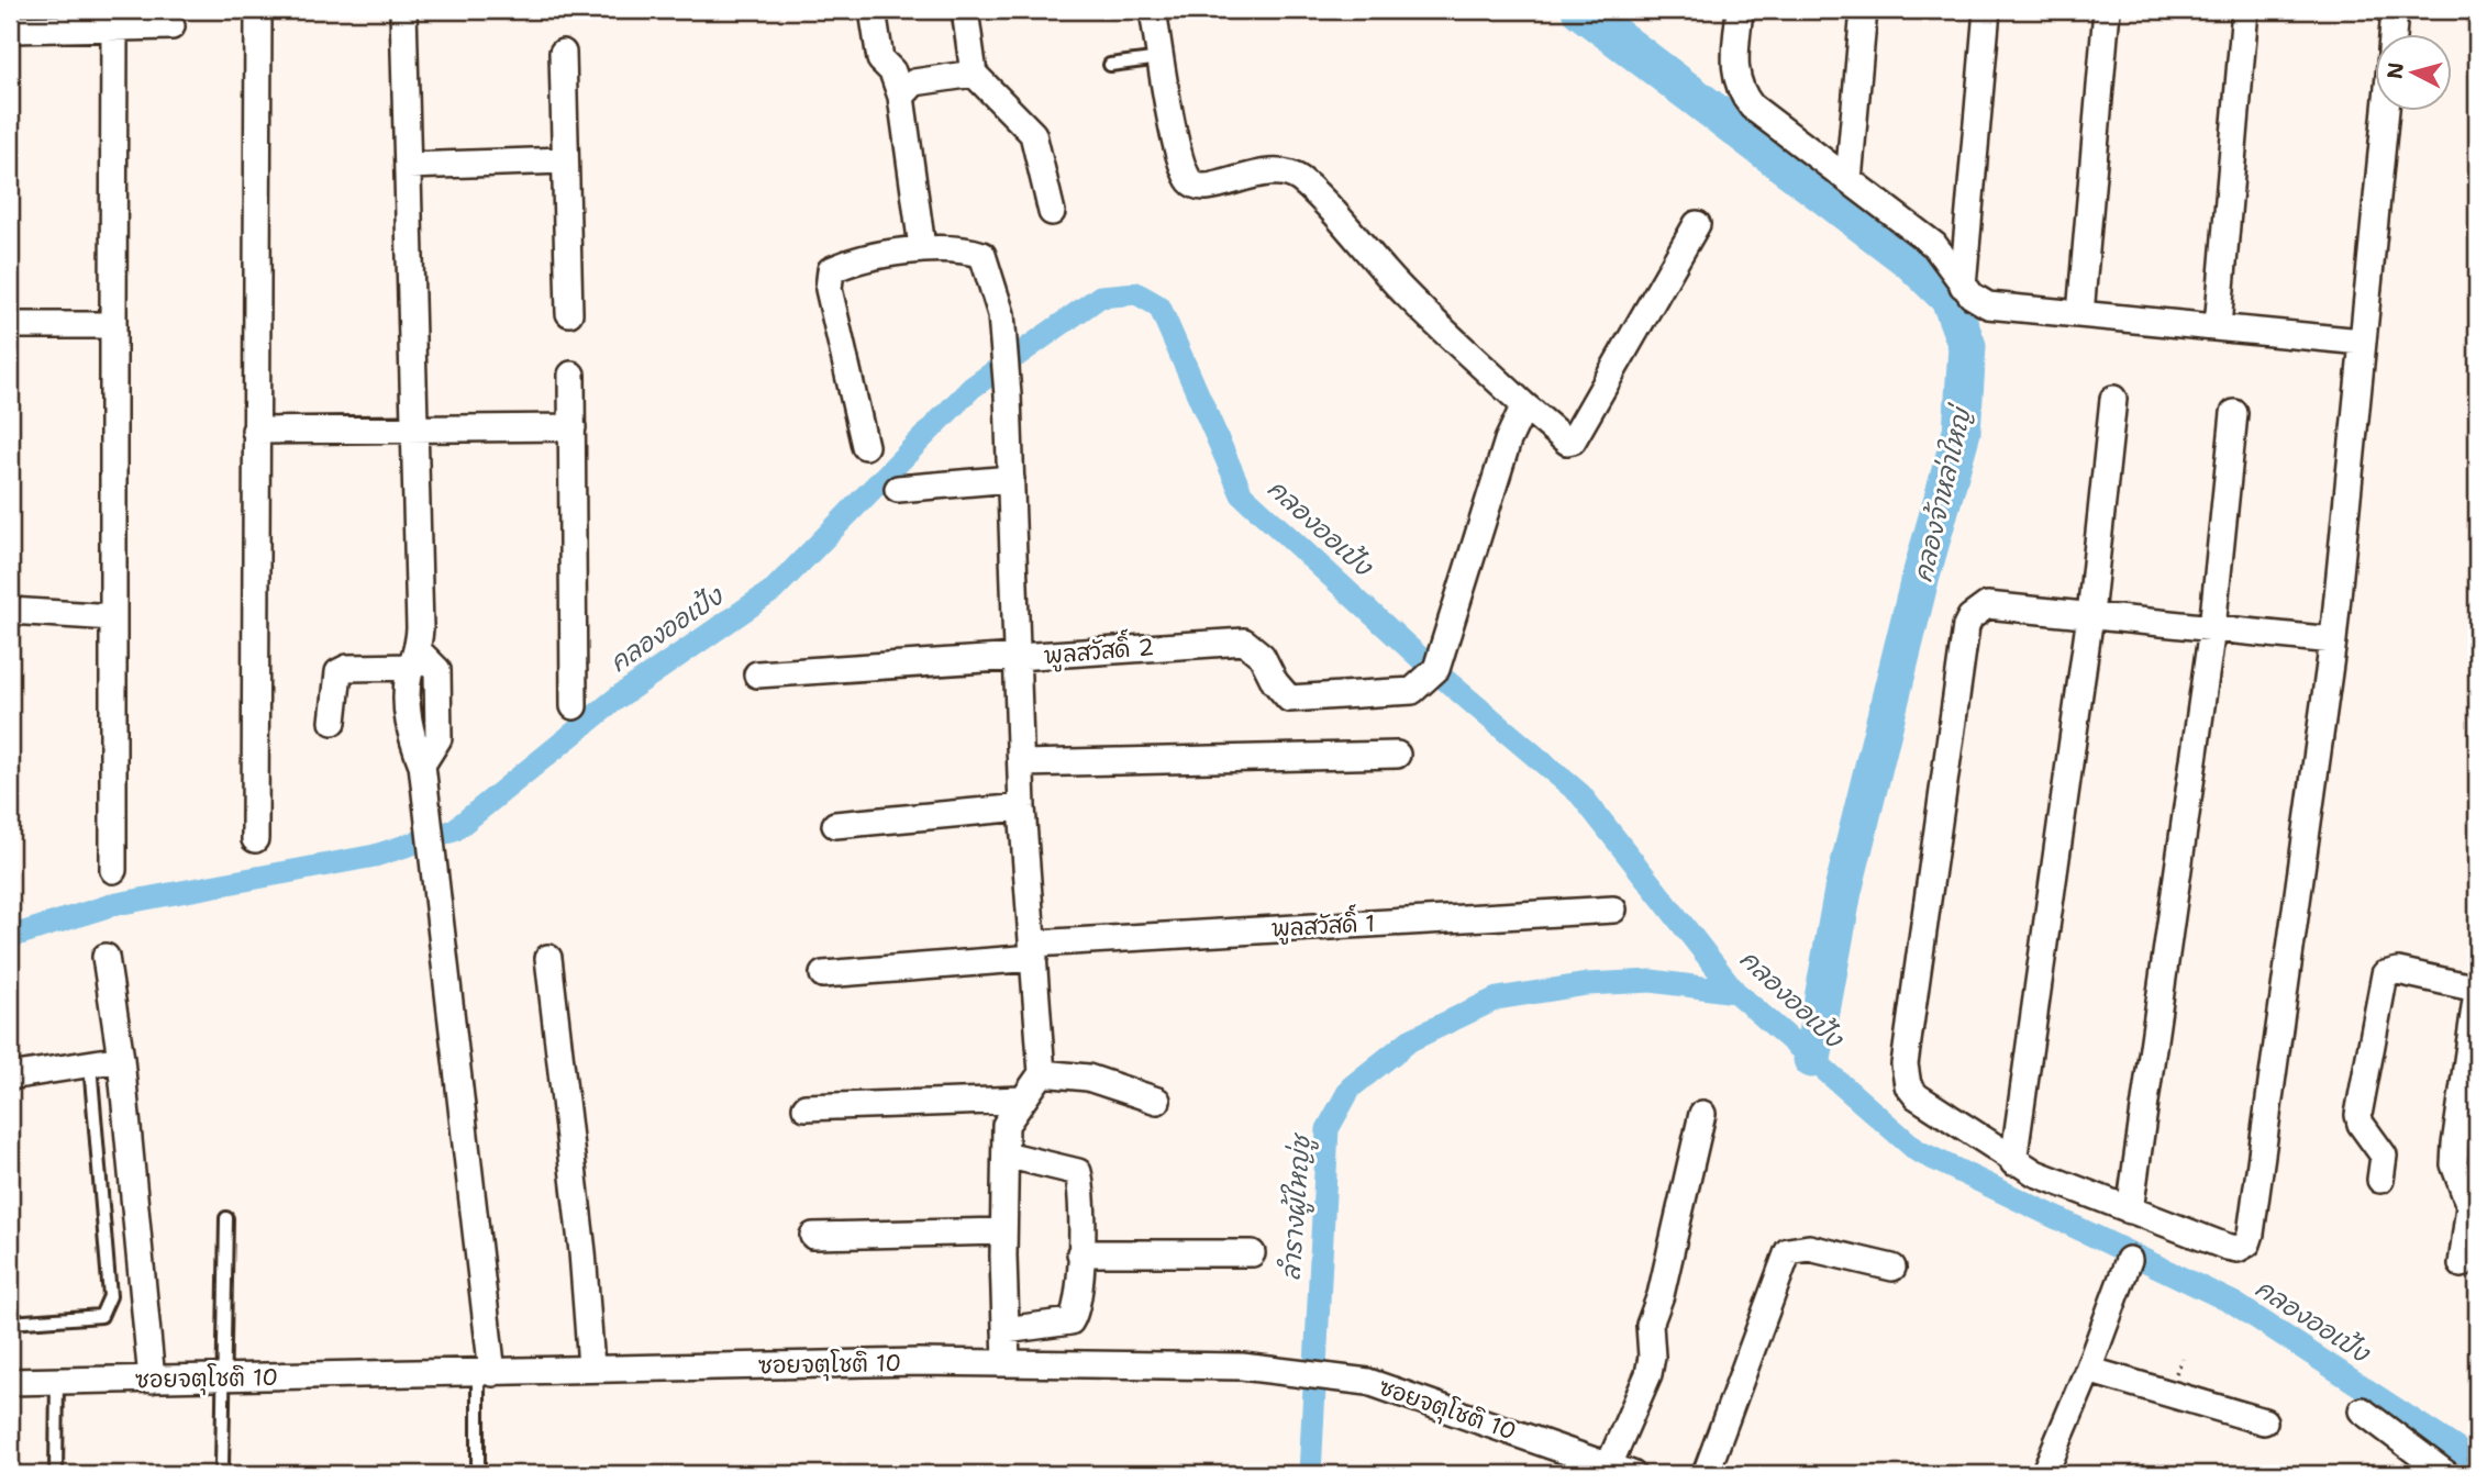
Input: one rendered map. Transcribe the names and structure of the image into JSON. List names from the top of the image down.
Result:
{
  "streets": {
    "street": ["พูลสวัสดิ์ 2", "พูลสวัสดิ์ 1", "ซอยจตุโชติ 10"]
  },
  "water": ["คลองจ้าหล่าใหญ่", "คลองออเป้ง", "ลำรางผู้ใหญ่ชู"],
  "north": "left"
}
